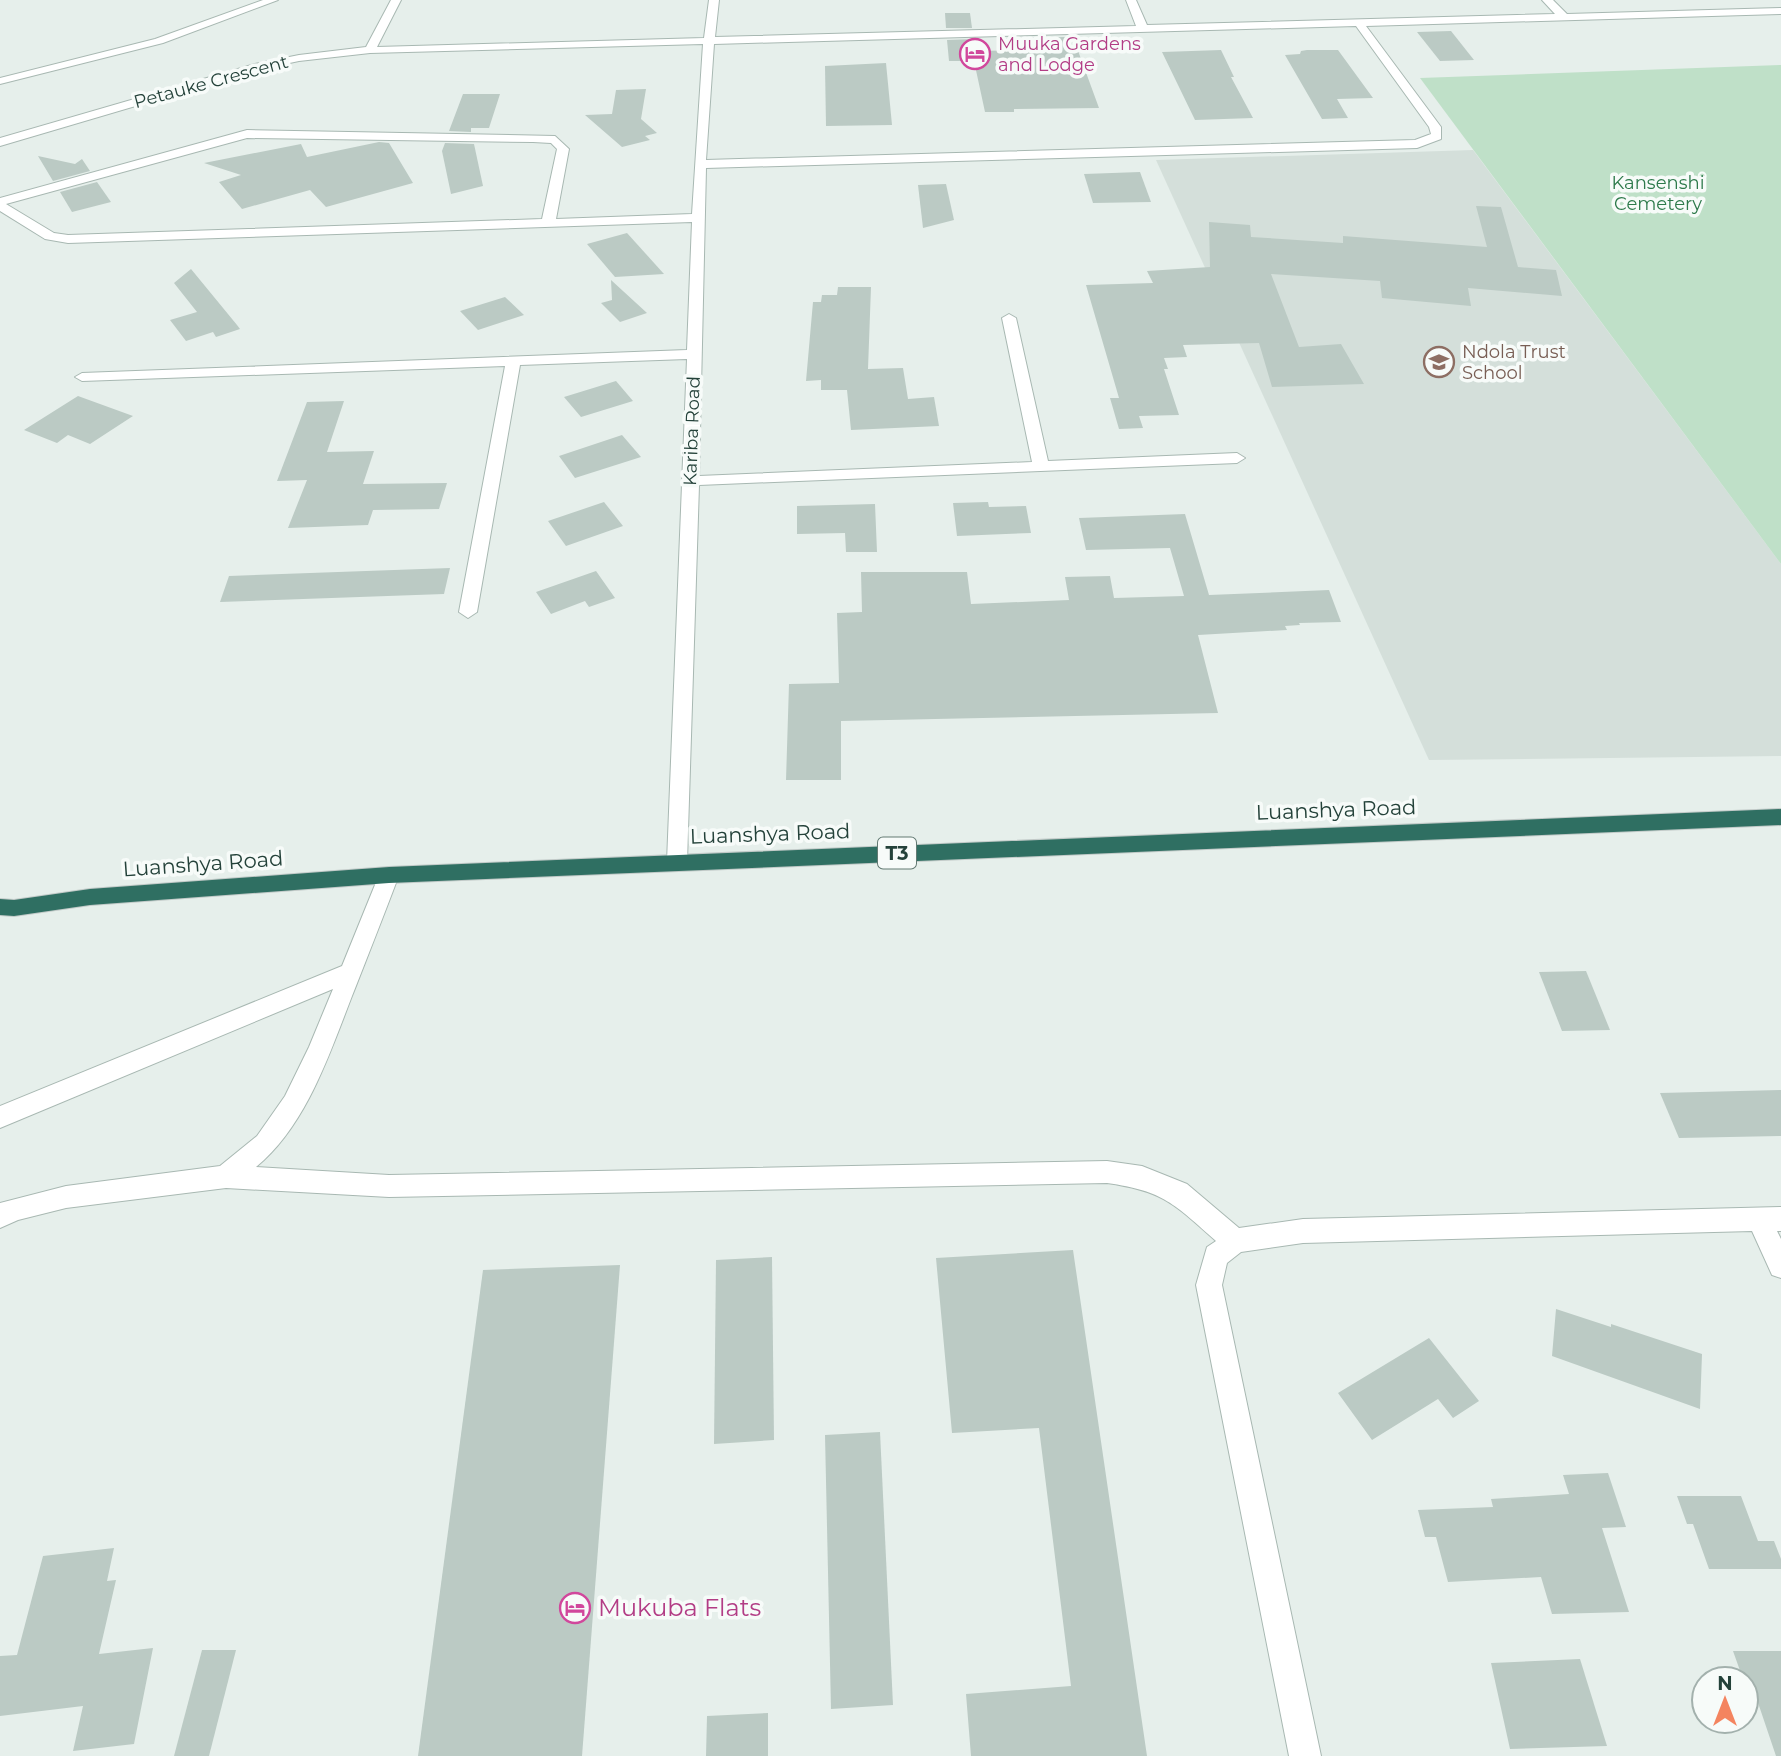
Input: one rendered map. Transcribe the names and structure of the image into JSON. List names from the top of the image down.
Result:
{
  "streets": {
    "highway": ["Luanshya Road", "T3"],
    "street": ["Petauke Crescent", "Kariba Road"]
  },
  "crossings": [
    ["Petauke Crescent", "Kariba Road"],
    ["Kariba Road", "Luanshya Road"]
  ],
  "parks": ["Kansenshi Cemetery"],
  "places": {
    "hotel": ["Muuka Gardens and Lodge", "Mukuba Flats"],
    "school or university": ["Ndola Trust School"]
  },
  "north": "top"
}
